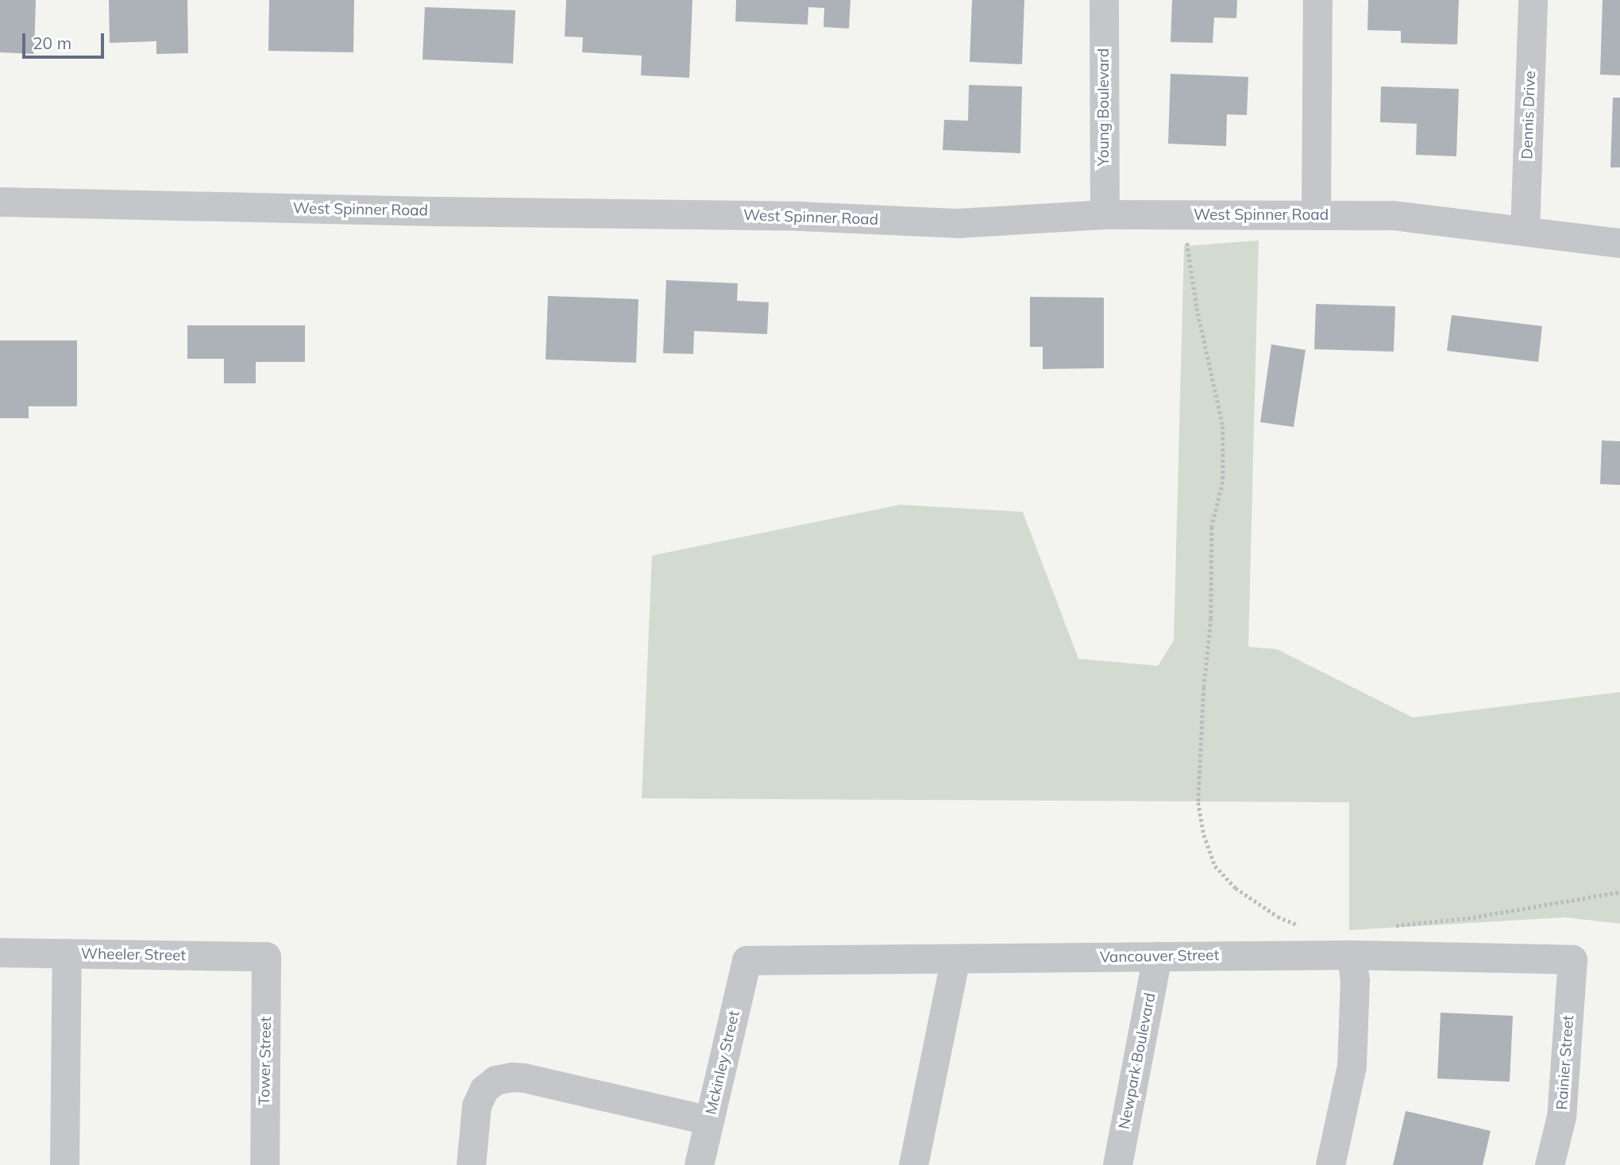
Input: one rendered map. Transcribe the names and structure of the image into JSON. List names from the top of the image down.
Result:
{
  "streets": {
    "street": [
      "Young Boulevard",
      "Dennis Drive",
      "West Spinner Road",
      "Wheeler Street",
      "Vancouver Street",
      "Tower Street",
      "Newpark Boulevard",
      "Mckinley Street",
      "Rainier Street"
    ]
  },
  "crossings": [
    ["Young Boulevard", "West Spinner Road"],
    ["Dennis Drive", "West Spinner Road"],
    ["Wheeler Street", "Tower Street"],
    ["Vancouver Street", "Newpark Boulevard"],
    ["Vancouver Street", "Mckinley Street"],
    ["Vancouver Street", "Rainier Street"]
  ],
  "scale_bar": "20 m"
}
